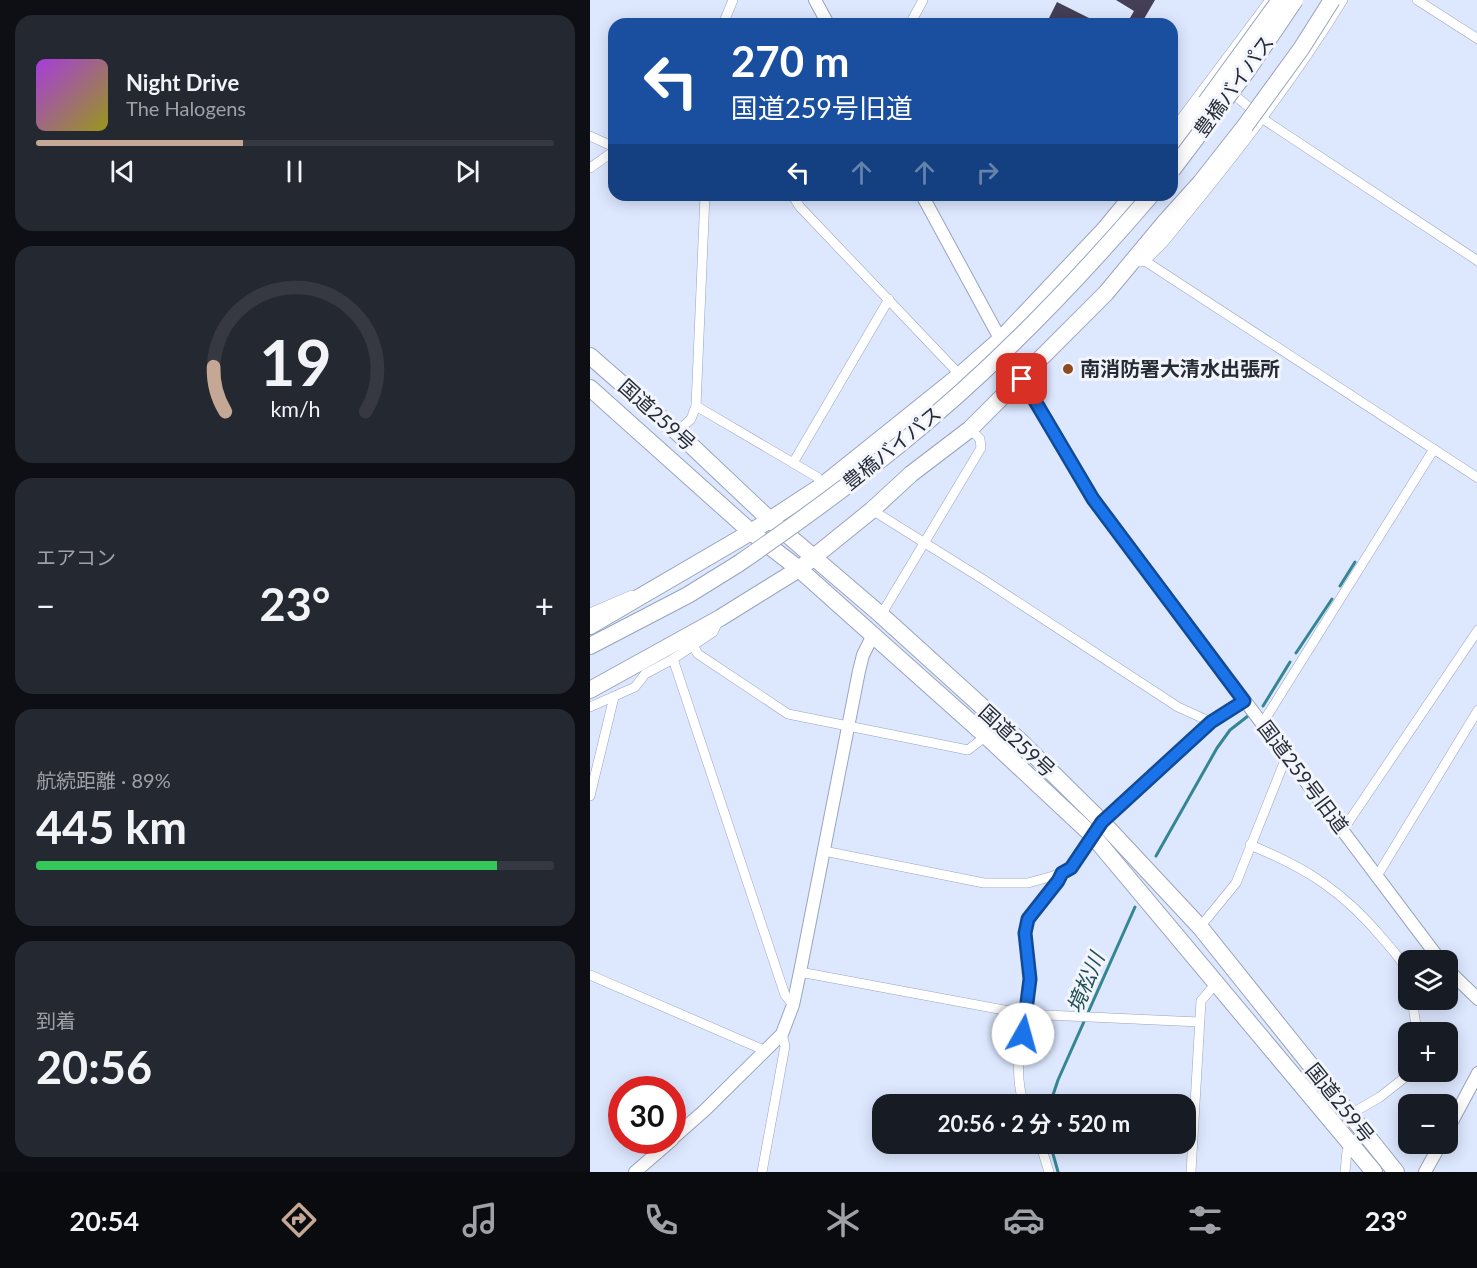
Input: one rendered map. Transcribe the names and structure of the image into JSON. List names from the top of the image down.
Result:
{
  "streets": {
    "highway": ["豊橋バイパス", "国道259号"],
    "street": ["国道259号旧道"]
  },
  "water": ["境松川"],
  "places": ["南消防署大清水出張所"],
  "page": {
    "turn": ["270 m", "国道259号旧道"],
    "song": ["Night Drive", "The Halogens"],
    "tile": [
      "エアコン",
      ["航続距離 · 89%", "445 km"],
      ["到着", "20:56"]
    ],
    "heat": ["−", "23°", "+"],
    "map_buttons": ["+", "−"],
    "limit": "30",
    "trip": "20:56 · 2 分 · 520 m",
    "tabs": ["20:54", "23°"],
    "gauge": ["19", "km/h"]
  }
}
